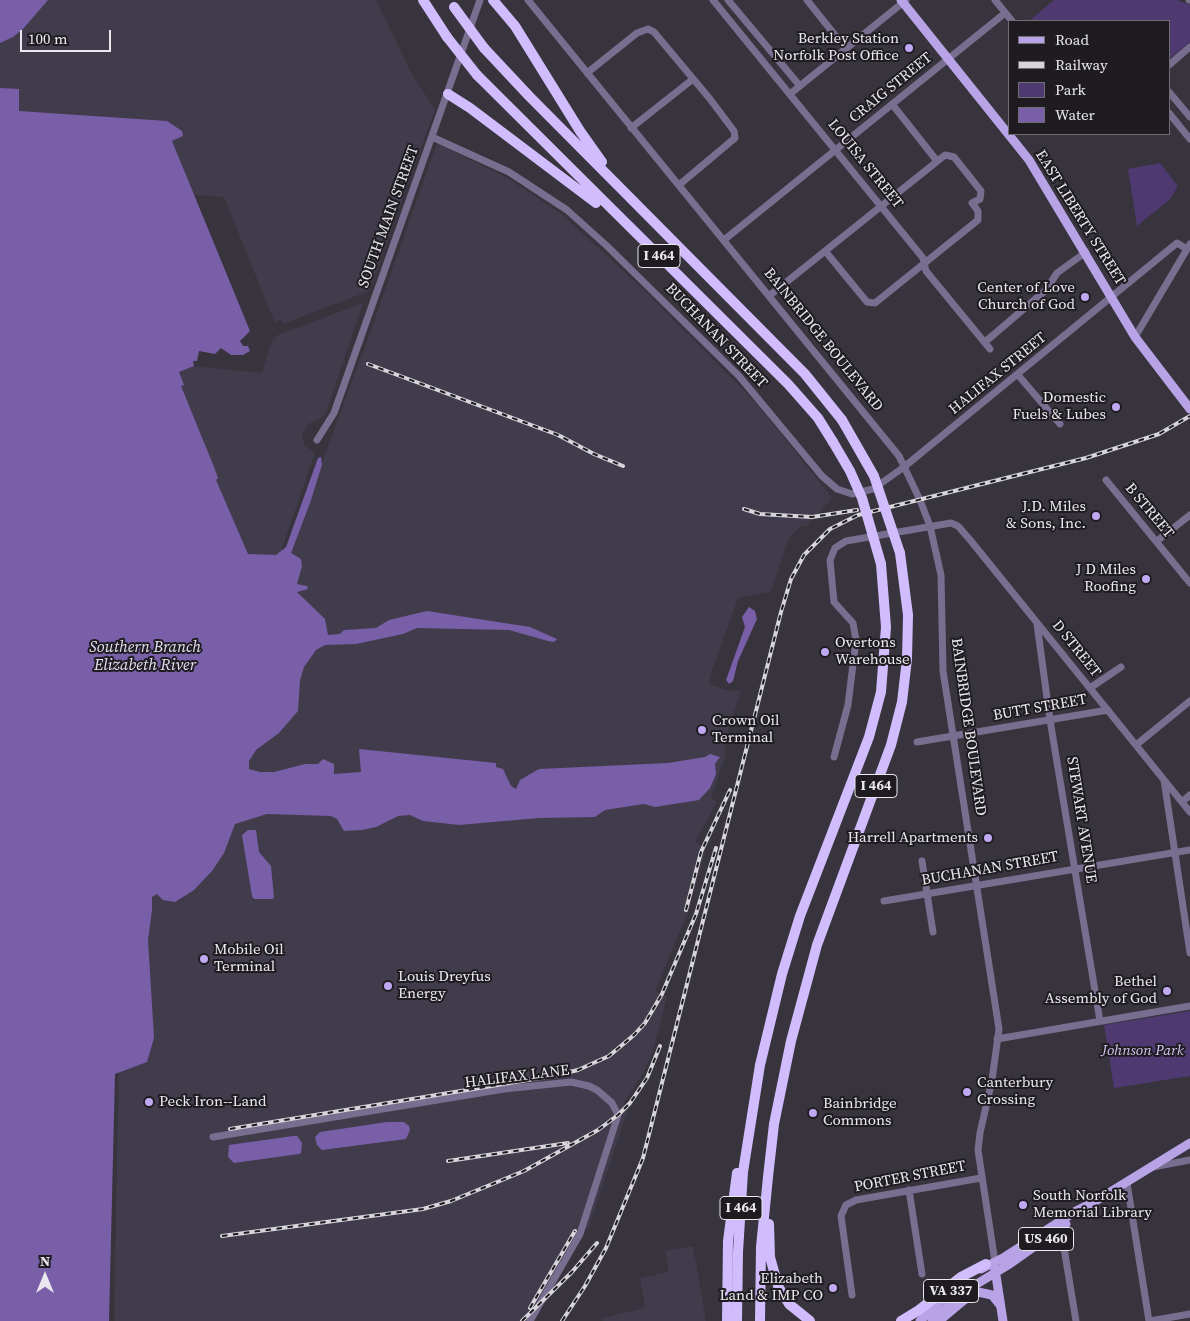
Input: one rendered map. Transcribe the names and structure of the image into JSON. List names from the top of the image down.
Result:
{
  "streets": {
    "highway": ["I 464"],
    "main road": [
      "EAST LIBERTY STREET",
      "BAINBRIDGE BOULEVARD",
      "US 460",
      "VA 337"
    ],
    "street": [
      "CRAIG STREET",
      "LOUISA STREET",
      "SOUTH MAIN STREET",
      "BUCHANAN STREET",
      "HALIFAX STREET",
      "B STREET",
      "D STREET",
      "BUTT STREET",
      "STEWART AVENUE",
      "HALIFAX LANE",
      "PORTER STREET"
    ]
  },
  "crossings": [
    ["CRAIG STREET", "LOUISA STREET"],
    ["CRAIG STREET", "EAST LIBERTY STREET"],
    ["CRAIG STREET", "BAINBRIDGE BOULEVARD"],
    ["SOUTH MAIN STREET", "BUCHANAN STREET"],
    ["EAST LIBERTY STREET", "HALIFAX STREET"],
    ["BUCHANAN STREET", "BAINBRIDGE BOULEVARD"],
    ["BUCHANAN STREET", "HALIFAX STREET"],
    ["BUCHANAN STREET", "STEWART AVENUE"],
    ["BAINBRIDGE BOULEVARD", "HALIFAX STREET"],
    ["BAINBRIDGE BOULEVARD", "D STREET"],
    ["BAINBRIDGE BOULEVARD", "BUTT STREET"],
    ["BAINBRIDGE BOULEVARD", "PORTER STREET"],
    ["BAINBRIDGE BOULEVARD", "US 460"],
    ["BAINBRIDGE BOULEVARD", "VA 337"],
    ["D STREET", "BUTT STREET"],
    ["D STREET", "STEWART AVENUE"],
    ["BUTT STREET", "STEWART AVENUE"],
    ["US 460", "VA 337"]
  ],
  "water": ["Southern Branch Elizabeth River"],
  "parks": ["Johnson Park"],
  "places": [
    "Berkley Station Norfolk Post Office",
    "Center of Love Church of God",
    "Domestic Fuels & Lubes",
    "J.D. Miles & Sons, Inc.",
    "J D Miles Roofing",
    "Overtons Warehouse",
    "Crown Oil Terminal",
    "Harrell Apartments",
    "Mobile Oil Terminal",
    "Louis Dreyfus Energy",
    "Bethel Assembly of God",
    "Canterbury Crossing",
    "Peck Iron--Land",
    "Bainbridge Commons",
    "South Norfolk Memorial Library",
    "Elizabeth Land & IMP CO"
  ],
  "legend": [
    "Road",
    "Railway",
    "Park",
    "Water"
  ],
  "scale_bar": "100 m",
  "north": "top"
}
